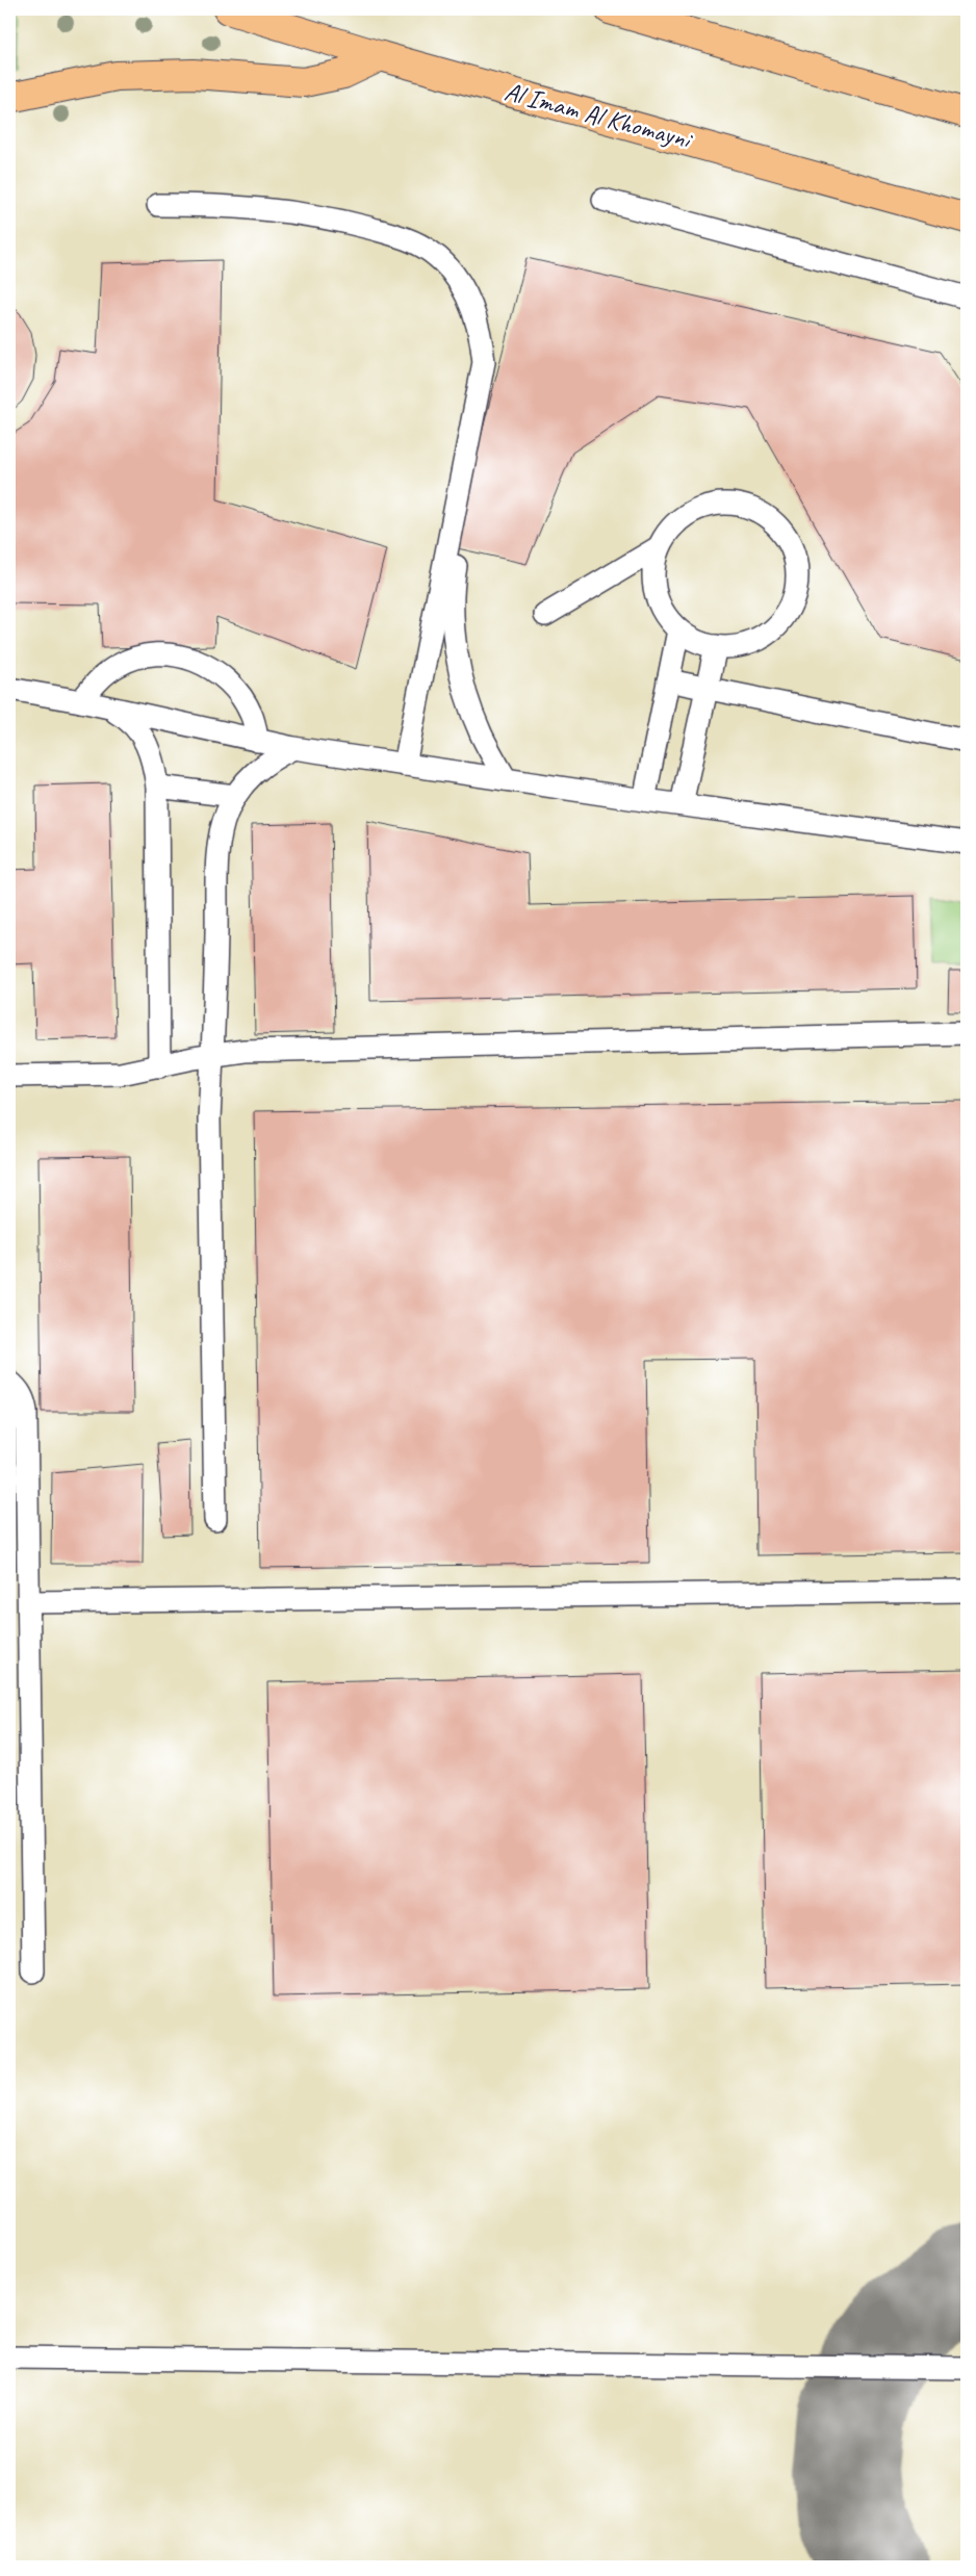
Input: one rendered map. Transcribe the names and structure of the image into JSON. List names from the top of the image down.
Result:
{
  "streets": {
    "highway": ["Al Imam Al Khomayni"]
  }
}
